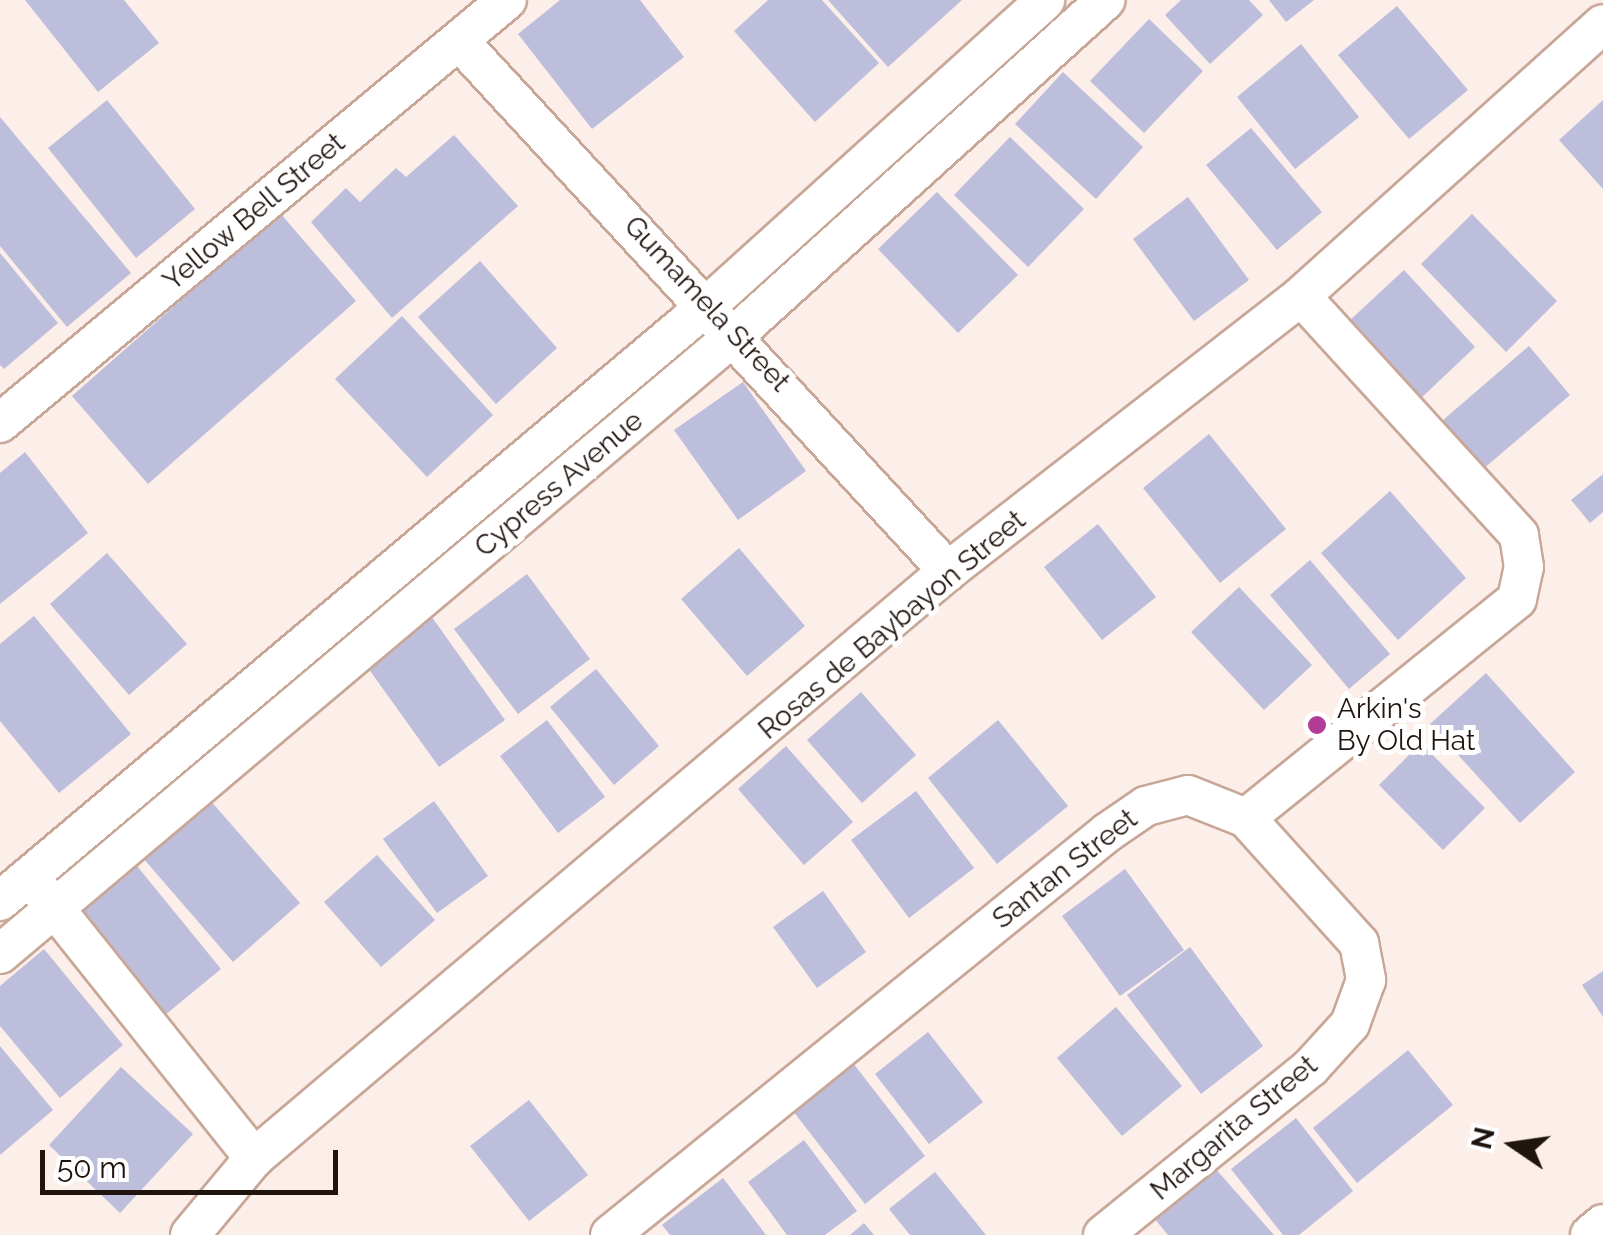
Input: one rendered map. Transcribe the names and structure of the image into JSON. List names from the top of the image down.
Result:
{
  "streets": {
    "street": [
      "Yellow Bell Street",
      "Gumamela Street",
      "Cypress Avenue",
      "Rosas de Baybayon Street",
      "Santan Street",
      "Margarita Street"
    ]
  },
  "crossings": [
    ["Yellow Bell Street", "Gumamela Street"],
    ["Gumamela Street", "Cypress Avenue"],
    ["Gumamela Street", "Rosas de Baybayon Street"],
    ["Santan Street", "Margarita Street"]
  ],
  "places": ["Arkin's By Old Hat"],
  "scale_bar": "50 m",
  "north": "left"
}
